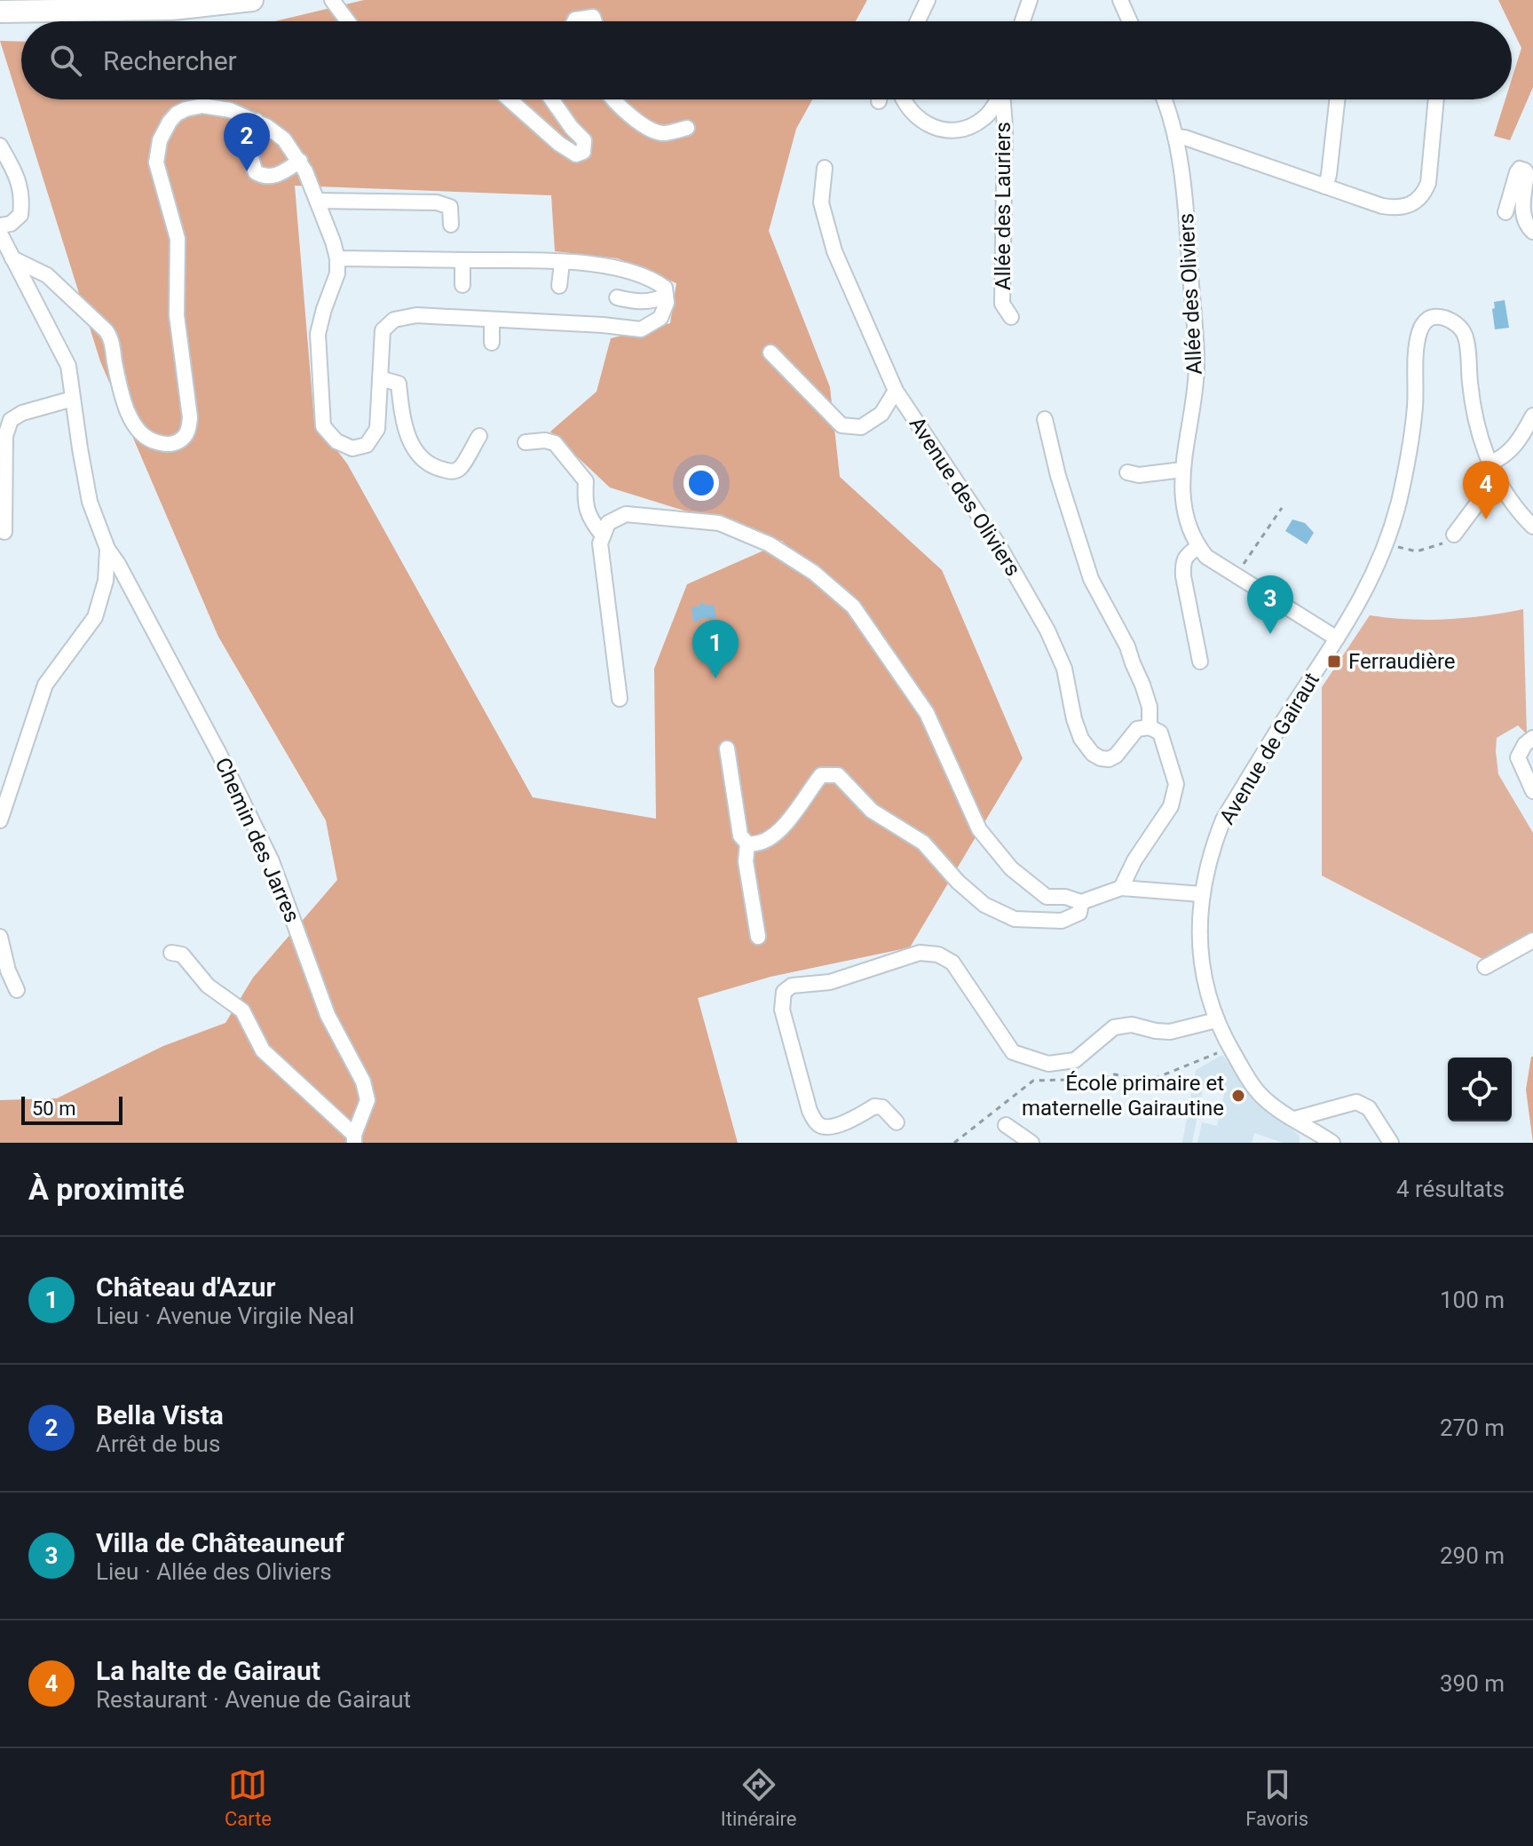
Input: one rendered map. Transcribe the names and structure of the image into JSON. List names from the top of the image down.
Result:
{
  "streets": {
    "street": [
      "Allée des Lauriers",
      "Allée des Oliviers",
      "Avenue des Oliviers",
      "Avenue de Gairaut",
      "Chemin des Jarres"
    ]
  },
  "places": {
    "transit": ["Ferraudière"],
    "other": ["École primaire et maternelle Gairautine"]
  },
  "scale_bar": "50 m",
  "page": {
    "search": "Rechercher",
    "pins": [
      "2",
      "4",
      "3",
      "1"
    ],
    "scale": "50 m",
    "heading": ["À proximité", "4 résultats"],
    "list": [
      {
        "mark": "1",
        "name": "Château d'Azur",
        "note": "Lieu · Avenue Virgile Neal",
        "value": "100 m"
      },
      {
        "mark": "2",
        "name": "Bella Vista",
        "note": "Arrêt de bus",
        "value": "270 m"
      },
      {
        "mark": "3",
        "name": "Villa de Châteauneuf",
        "note": "Lieu · Allée des Oliviers",
        "value": "290 m"
      },
      {
        "mark": "4",
        "name": "La halte de Gairaut",
        "note": "Restaurant · Avenue de Gairaut",
        "value": "390 m"
      }
    ],
    "nav": ["Carte", "Itinéraire", "Favoris"]
  }
}
